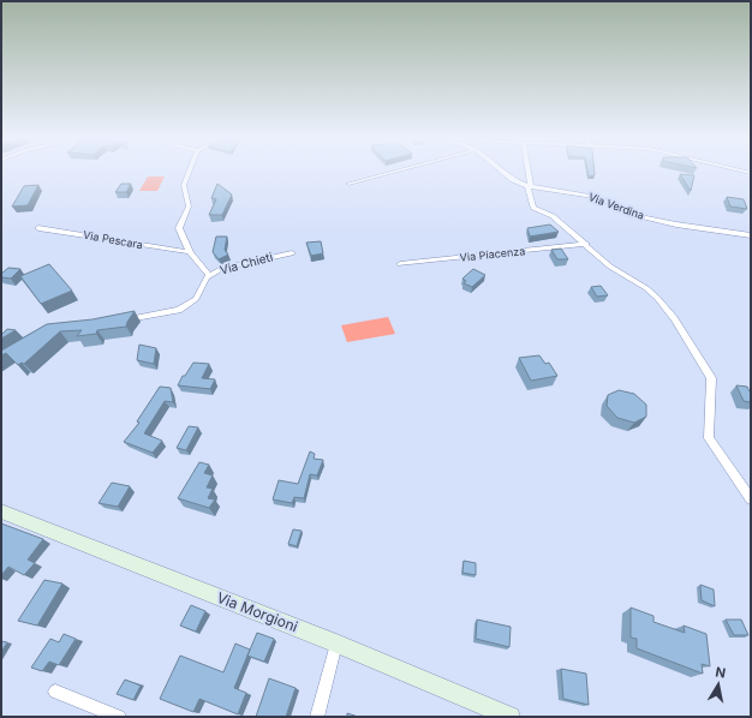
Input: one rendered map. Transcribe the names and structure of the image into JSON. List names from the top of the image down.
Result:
{
  "streets": {
    "main road": ["Via Morgioni"],
    "street": [
      "Via Verdina",
      "Via Pescara",
      "Via Piacenza",
      "Via Chieti"
    ]
  },
  "north": "top"
}
